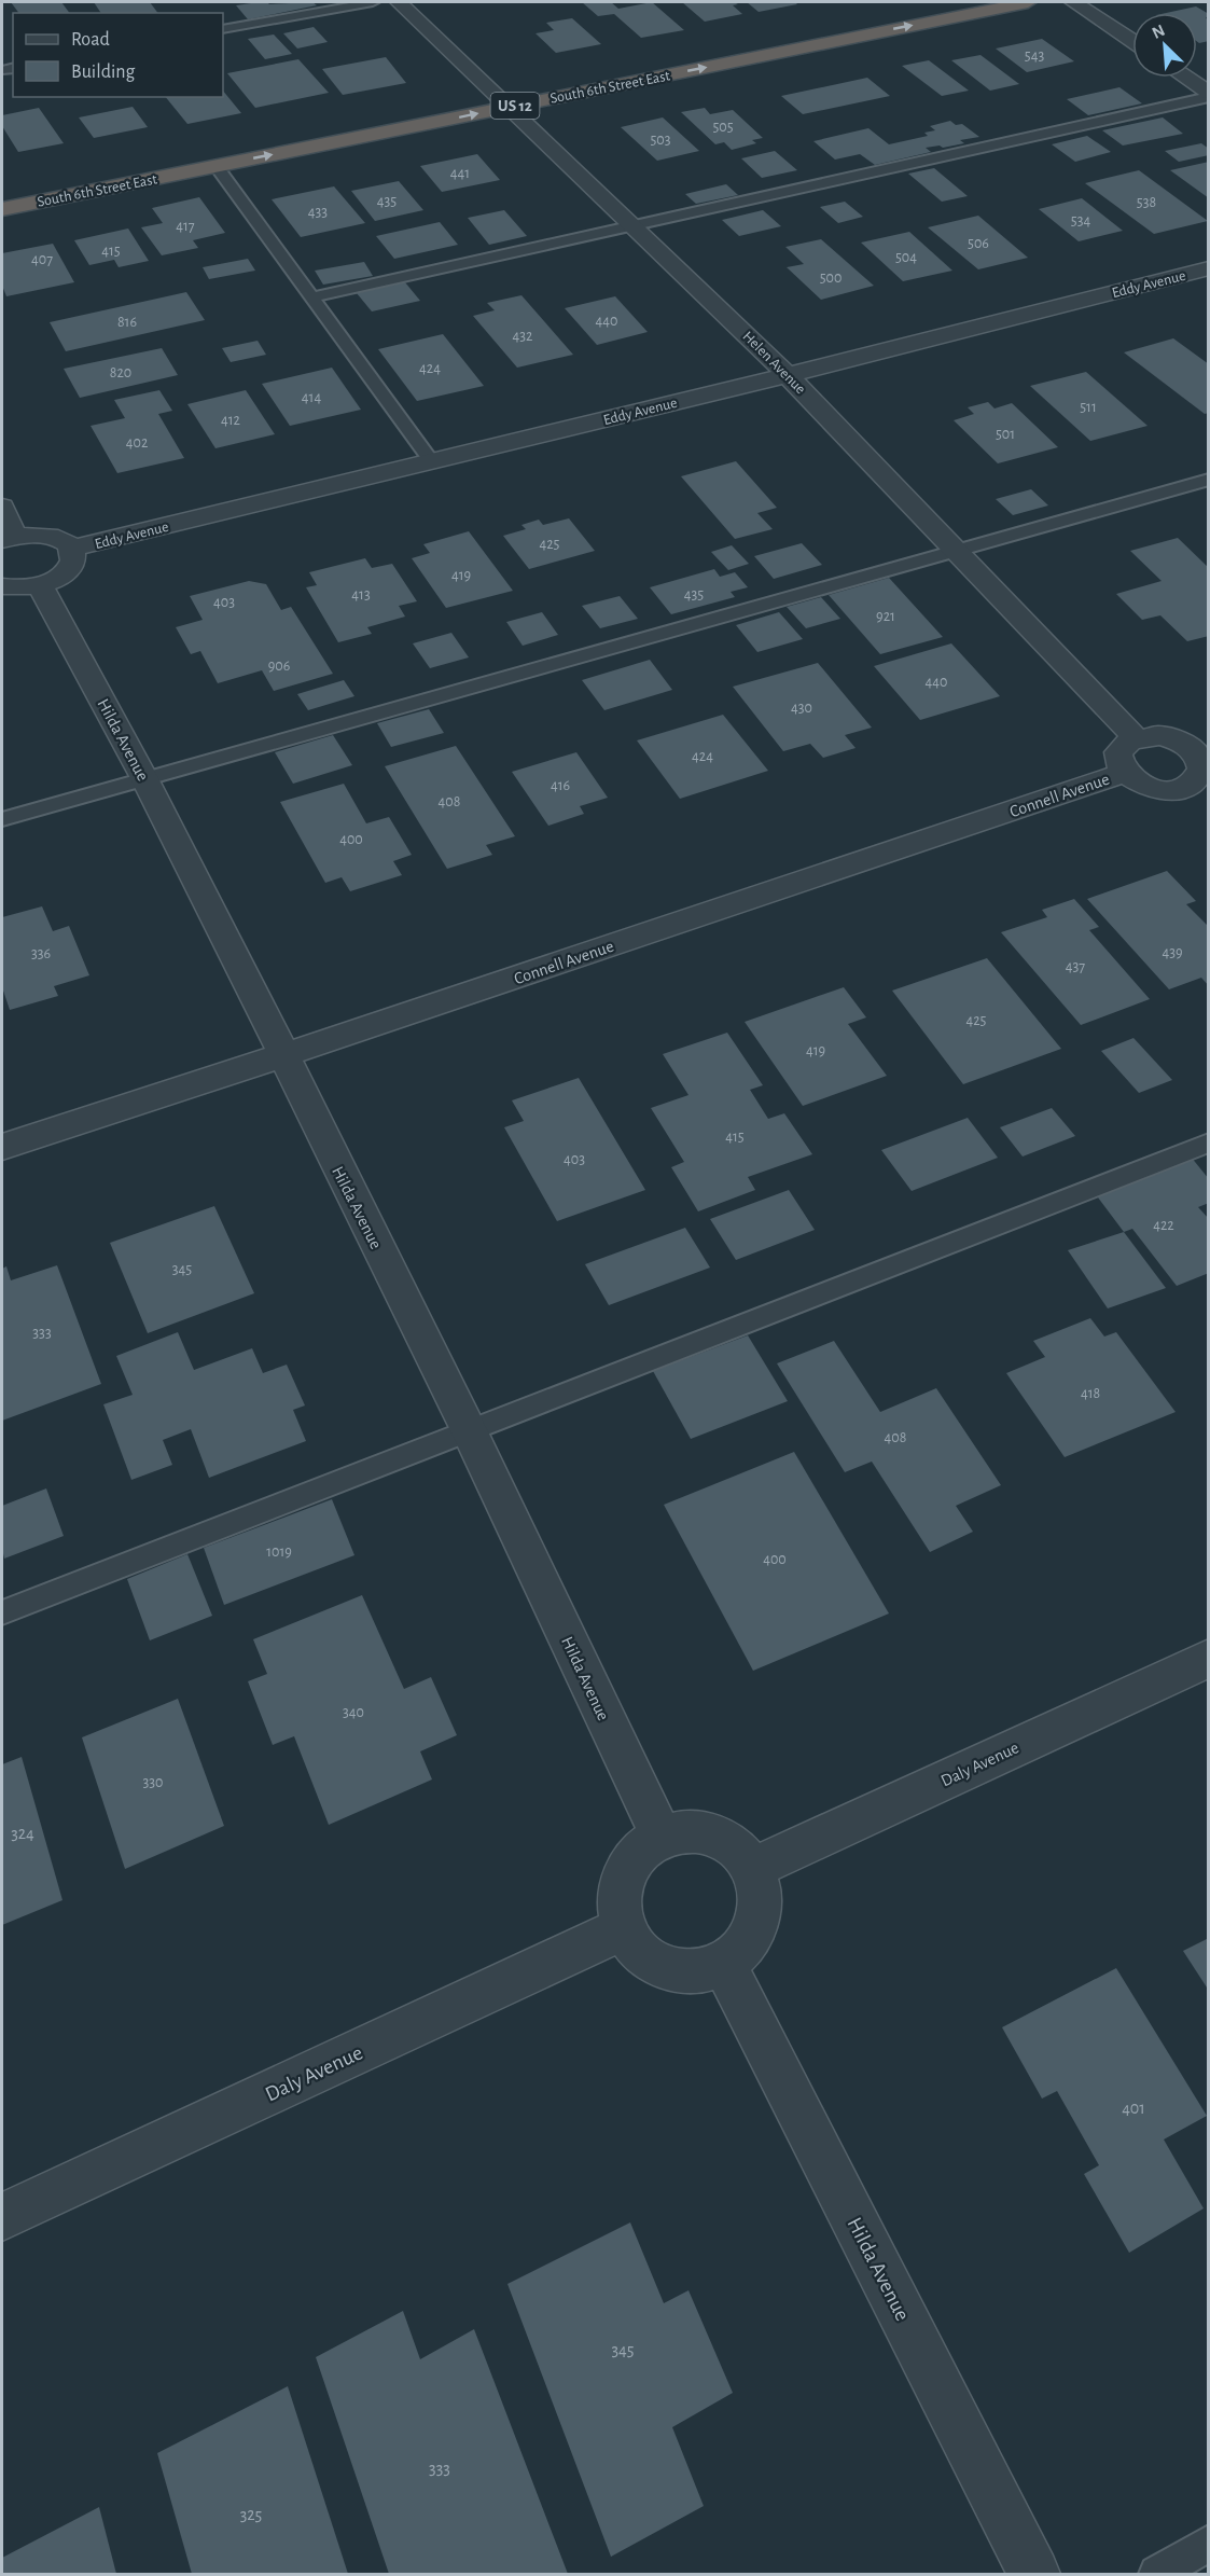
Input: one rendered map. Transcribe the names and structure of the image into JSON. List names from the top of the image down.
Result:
{
  "streets": {
    "highway": ["South 6th Street East", "US 12"],
    "street": [
      "Eddy Avenue",
      "Helen Avenue",
      "Hilda Avenue",
      "Connell Avenue",
      "Daly Avenue"
    ]
  },
  "crossings": [
    ["South 6th Street East", "Helen Avenue"],
    ["Eddy Avenue", "Helen Avenue"],
    ["Hilda Avenue", "Connell Avenue"],
    ["Hilda Avenue", "Daly Avenue"]
  ],
  "one_way": ["South 6th Street East"],
  "house_numbers": [
    "543",
    "505",
    "503",
    "441",
    "435",
    "538",
    "433",
    "534",
    "417",
    "506",
    "415",
    "504",
    "407",
    "500",
    "440",
    "816",
    "432",
    "424",
    "820",
    "414",
    "511",
    "412",
    "501",
    "402",
    "425",
    "419",
    "413",
    "435",
    "403",
    "921",
    "906",
    "440",
    "430",
    "424",
    "416",
    "408",
    "400",
    "439",
    "336",
    "437",
    "425",
    "419",
    "415",
    "403",
    "422",
    "345",
    "333",
    "418",
    "408",
    "1019",
    "400",
    "340",
    "330",
    "324",
    "401",
    "345",
    "333",
    "325"
  ],
  "legend": ["Road", "Building"],
  "north": "top left"
}
